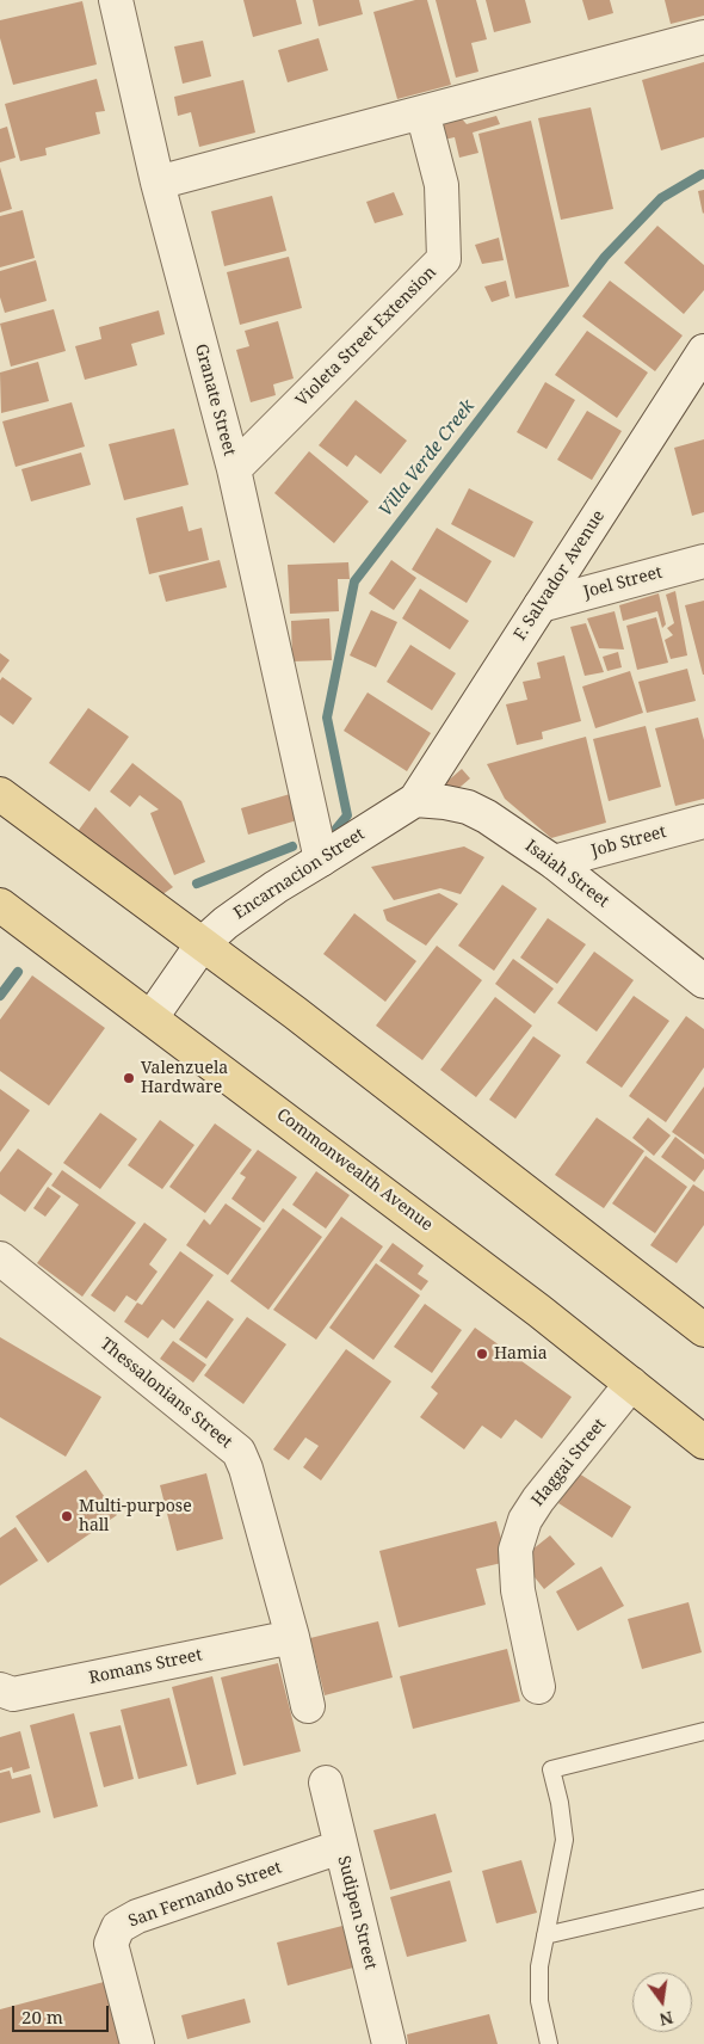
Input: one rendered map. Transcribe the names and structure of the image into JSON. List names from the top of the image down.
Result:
{
  "streets": {
    "main road": ["Commonwealth Avenue"],
    "street": [
      "Violeta Street Extension",
      "Granate Street",
      "F. Salvador Avenue",
      "Joel Street",
      "Job Street",
      "Encarnacion Street",
      "Isaiah Street",
      "Thessalonians Street",
      "Haggai Street",
      "Romans Street",
      "San Fernando Street",
      "Sudipen Street"
    ]
  },
  "crossings": [
    ["Violeta Street Extension", "Granate Street"],
    ["Granate Street", "Encarnacion Street"],
    ["F. Salvador Avenue", "Joel Street"],
    ["F. Salvador Avenue", "Encarnacion Street"],
    ["F. Salvador Avenue", "Isaiah Street"],
    ["Job Street", "Isaiah Street"],
    ["Encarnacion Street", "Isaiah Street"],
    ["Encarnacion Street", "Commonwealth Avenue"],
    ["Commonwealth Avenue", "Haggai Street"],
    ["Thessalonians Street", "Romans Street"],
    ["San Fernando Street", "Sudipen Street"]
  ],
  "water": ["Villa Verde Creek"],
  "places": ["Valenzuela Hardware", "Hamia", "Multi-purpose hall"],
  "scale_bar": "20 m",
  "north": "bottom"
}
